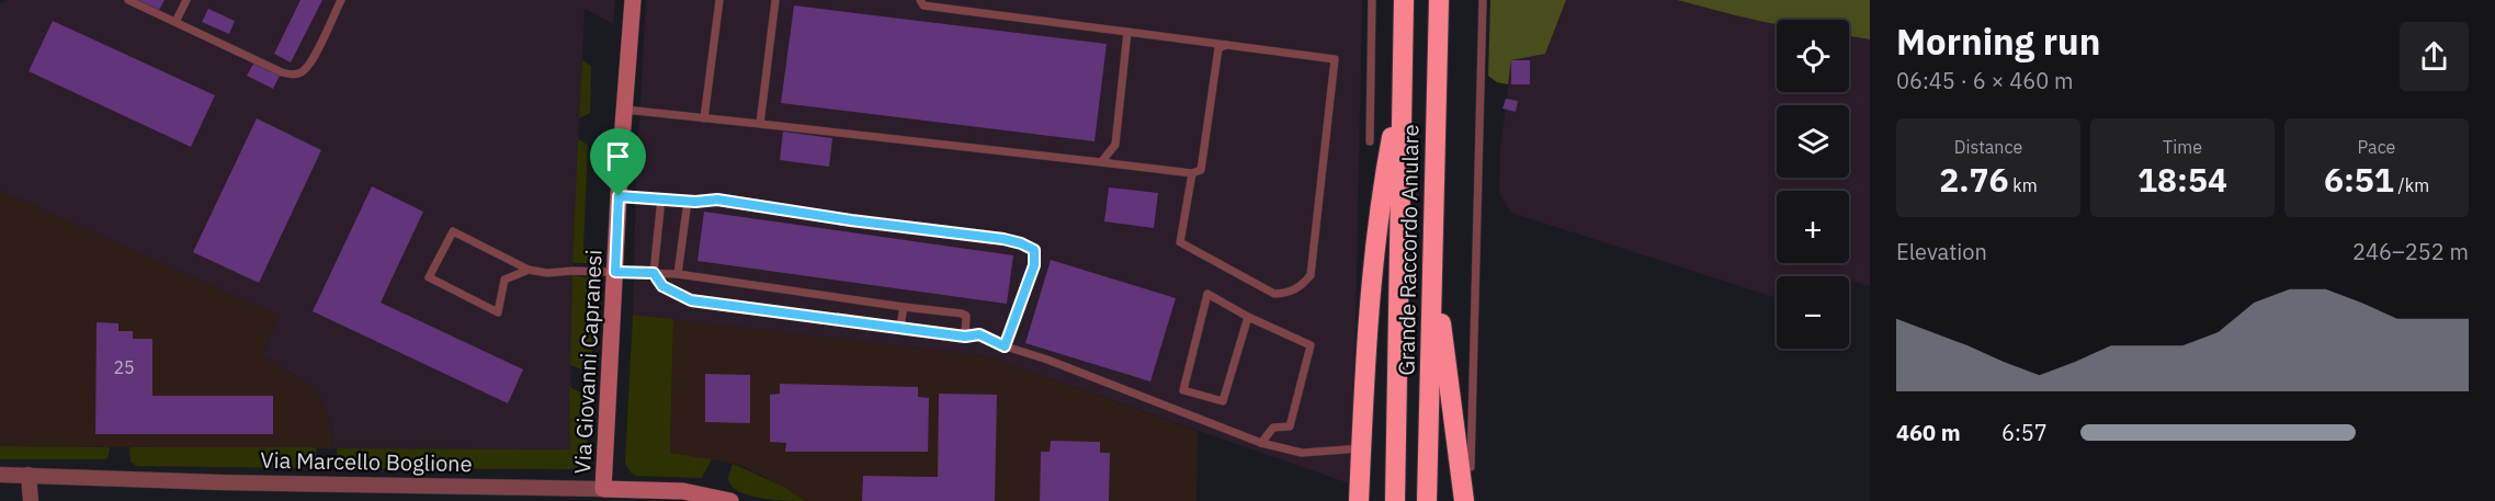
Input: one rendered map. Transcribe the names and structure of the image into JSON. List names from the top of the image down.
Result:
{
  "streets": {
    "highway": ["Grande Raccordo Anulare"],
    "street": ["Via Giovanni Capranesi", "Via Marcello Boglione"]
  },
  "crossings": [
    ["Via Giovanni Capranesi", "Via Marcello Boglione"]
  ],
  "house_numbers": ["25"],
  "page": {
    "heading": ["Morning run", "06:45 · 6 × 460 m"],
    "map_buttons": ["+", "−"],
    "stats": [
      ["Distance", "2.76 km"],
      ["Time", "18:54"],
      ["Pace", "6:51 /km"]
    ],
    "chart": ["Elevation", "246–252 m"],
    "list": [
      {
        "name": "460 m",
        "note": "6:57"
      }
    ]
  }
}
